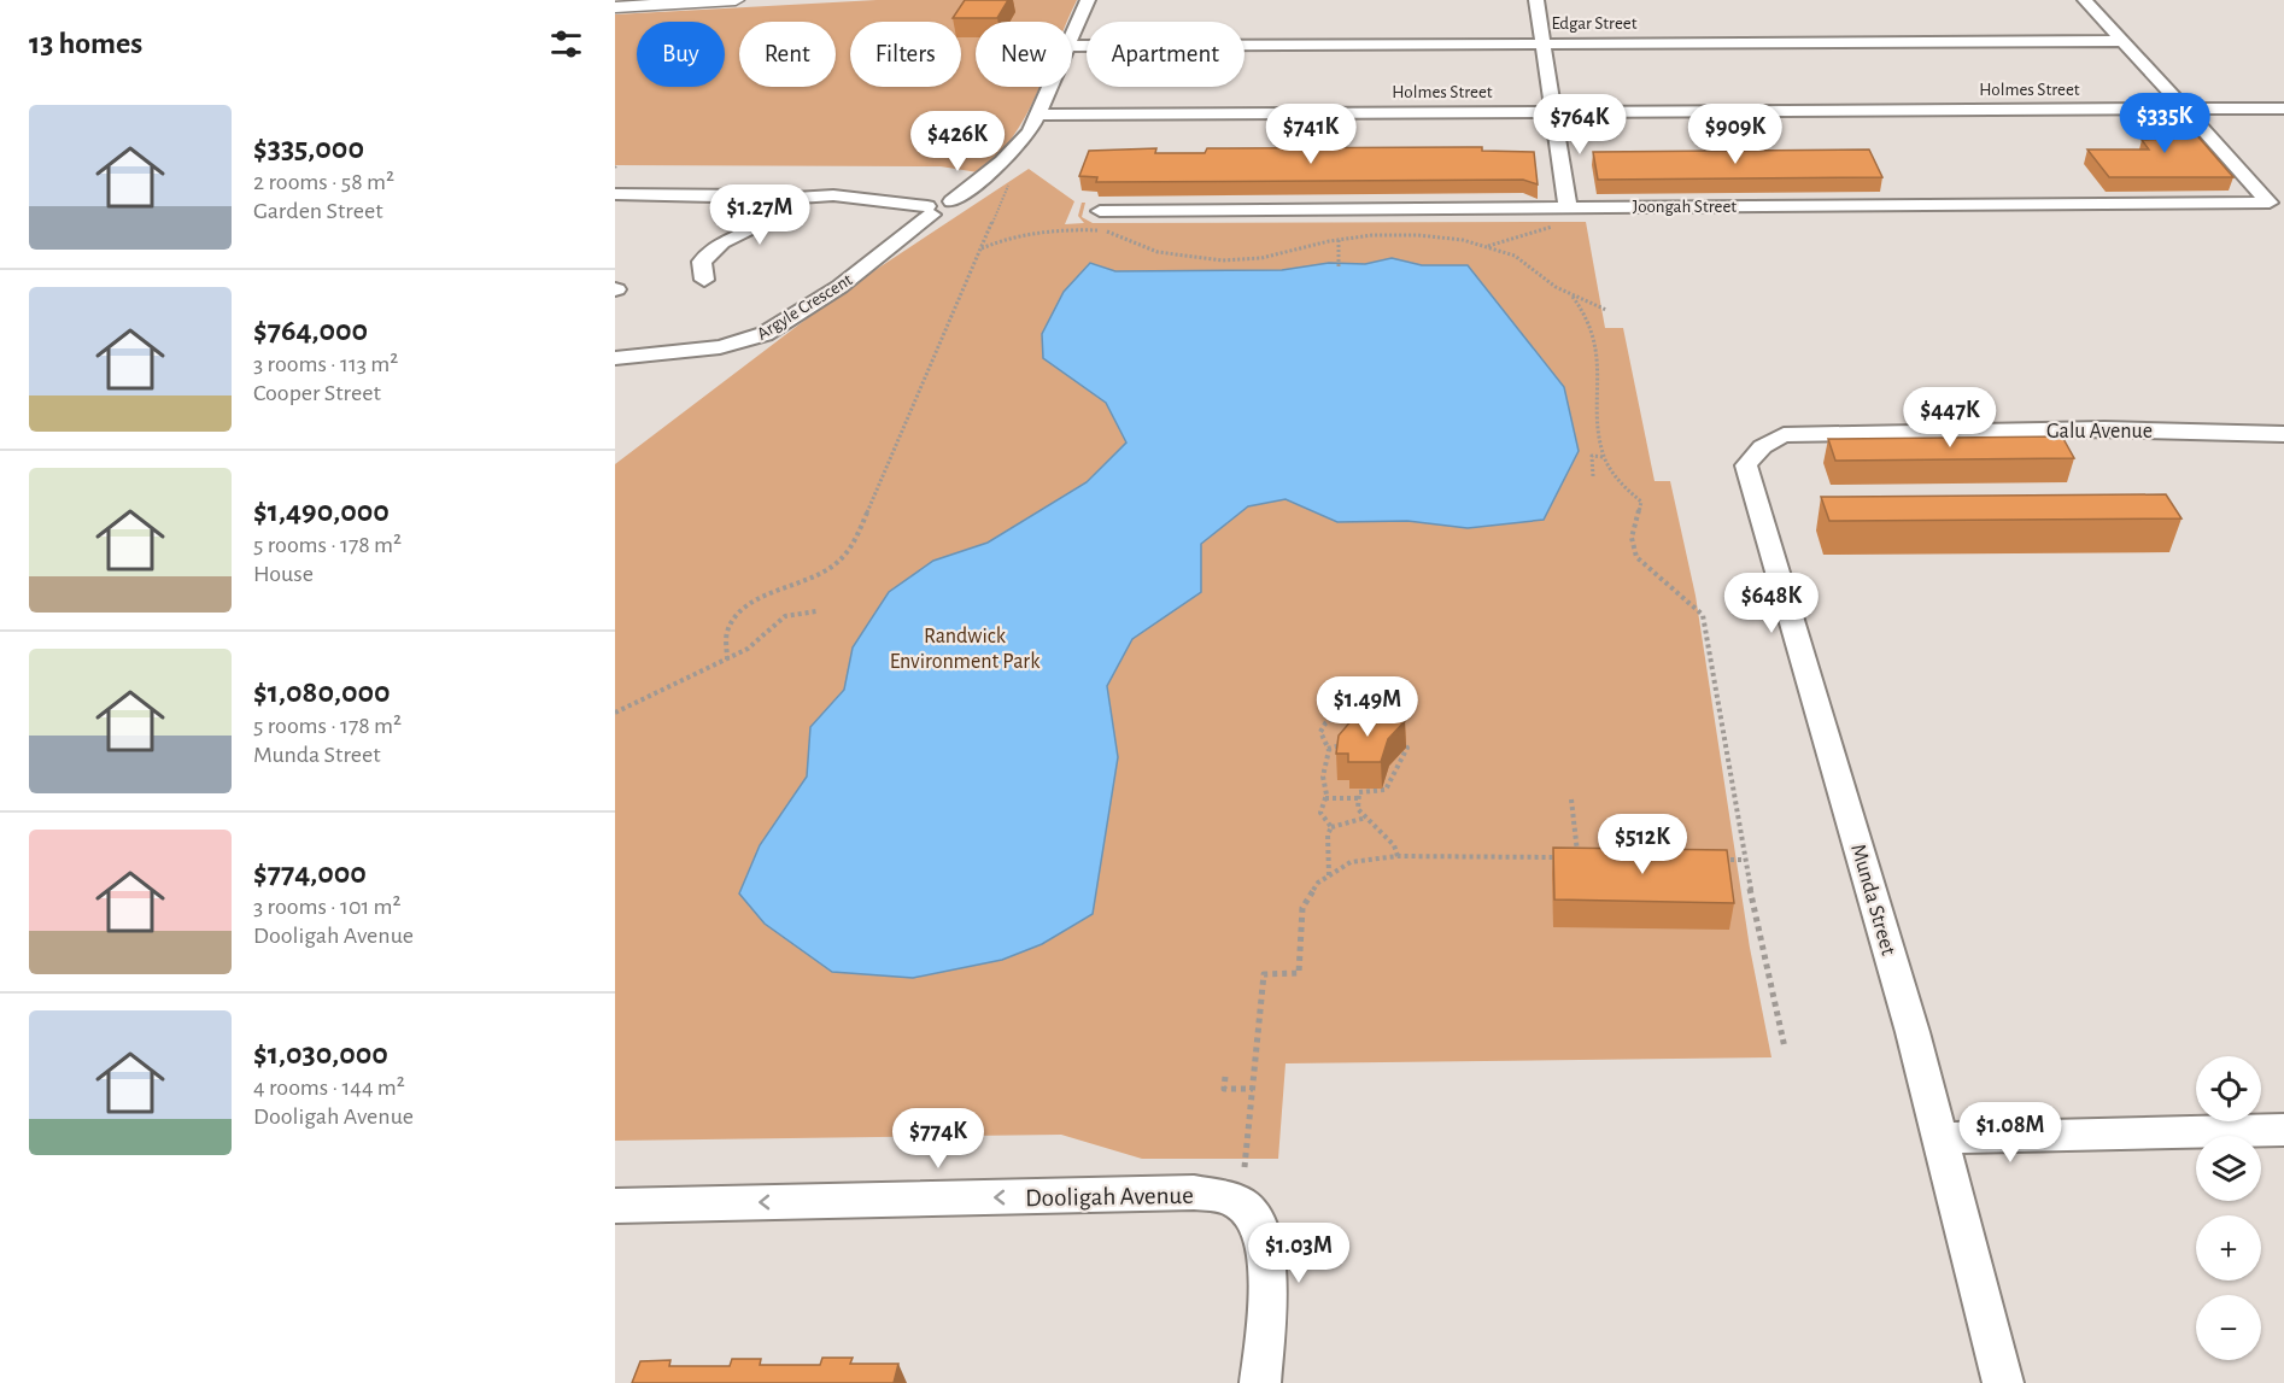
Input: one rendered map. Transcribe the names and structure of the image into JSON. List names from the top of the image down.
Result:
{
  "streets": {
    "street": [
      "Edgar Street",
      "Holmes Street",
      "Joongah Street",
      "Argyle Crescent",
      "Galu Avenue",
      "Munda Street",
      "Dooligah Avenue"
    ]
  },
  "crossings": [
    ["Holmes Street", "Joongah Street"],
    ["Galu Avenue", "Munda Street"]
  ],
  "one_way": ["Dooligah Avenue"],
  "parks": ["Randwick Environment Park"],
  "page": {
    "heading": "13 homes",
    "chip": [
      "Buy",
      "Rent",
      "Filters",
      "New",
      "Apartment"
    ],
    "list": [
      {
        "name": "$335,000",
        "note": "2 rooms · 58 m² · Garden Street"
      },
      {
        "name": "$764,000",
        "note": "3 rooms · 113 m² · Cooper Street"
      },
      {
        "name": "$1,490,000",
        "note": "5 rooms · 178 m² · House"
      },
      {
        "name": "$1,080,000",
        "note": "5 rooms · 178 m² · Munda Street"
      },
      {
        "name": "$774,000",
        "note": "3 rooms · 101 m² · Dooligah Avenue"
      },
      {
        "name": "$1,030,000",
        "note": "4 rooms · 144 m² · Dooligah Avenue"
      }
    ],
    "price": [
      "$335K",
      "$764K",
      "$741K",
      "$909K",
      "$426K",
      "$1.27M",
      "$447K",
      "$648K",
      "$1.49M",
      "$512K",
      "$1.08M",
      "$774K",
      "$1.03M"
    ],
    "map_buttons": ["+", "−"]
  }
}
